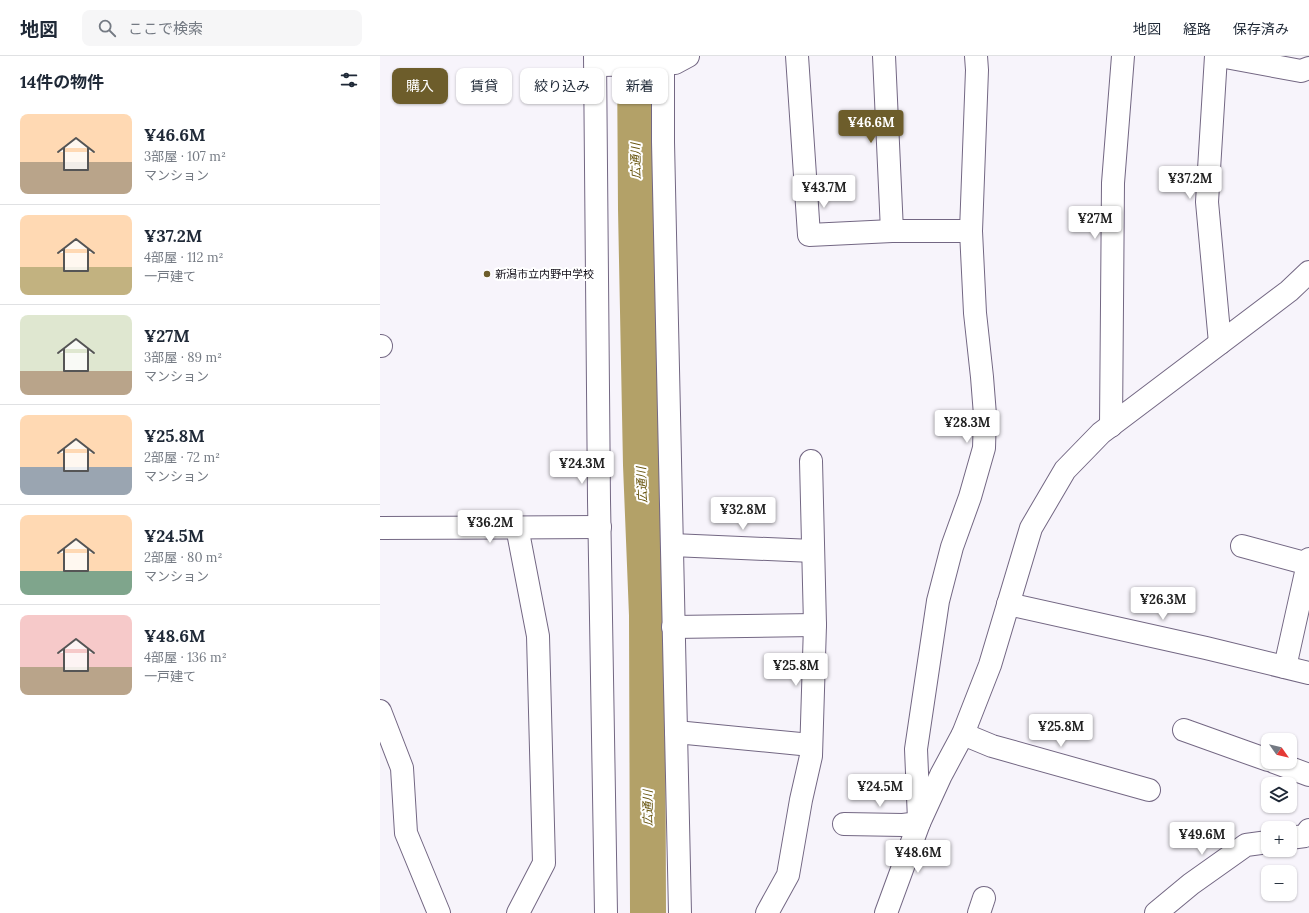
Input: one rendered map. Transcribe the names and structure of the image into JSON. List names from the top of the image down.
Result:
{
  "water": ["広通川"],
  "places": ["新潟市立内野中学校"],
  "north": "bottom right",
  "page": {
    "header": "地図",
    "search": "ここで検索",
    "nav": ["地図", "経路", "保存済み"],
    "heading": "14件の物件",
    "chip": [
      "購入",
      "賃貸",
      "絞り込み",
      "新着"
    ],
    "list": [
      {
        "name": "¥46.6M",
        "note": "3部屋 · 107 m² · マンション"
      },
      {
        "name": "¥37.2M",
        "note": "4部屋 · 112 m² · 一戸建て"
      },
      {
        "name": "¥27M",
        "note": "3部屋 · 89 m² · マンション"
      },
      {
        "name": "¥25.8M",
        "note": "2部屋 · 72 m² · マンション"
      },
      {
        "name": "¥24.5M",
        "note": "2部屋 · 80 m² · マンション"
      },
      {
        "name": "¥48.6M",
        "note": "4部屋 · 136 m² · 一戸建て"
      }
    ],
    "price": [
      "¥46.6M",
      "¥37.2M",
      "¥43.7M",
      "¥27M",
      "¥28.3M",
      "¥24.3M",
      "¥32.8M",
      "¥36.2M",
      "¥26.3M",
      "¥25.8M",
      "¥25.8M",
      "¥24.5M",
      "¥49.6M",
      "¥48.6M"
    ],
    "map_buttons": ["+", "−"]
  }
}
